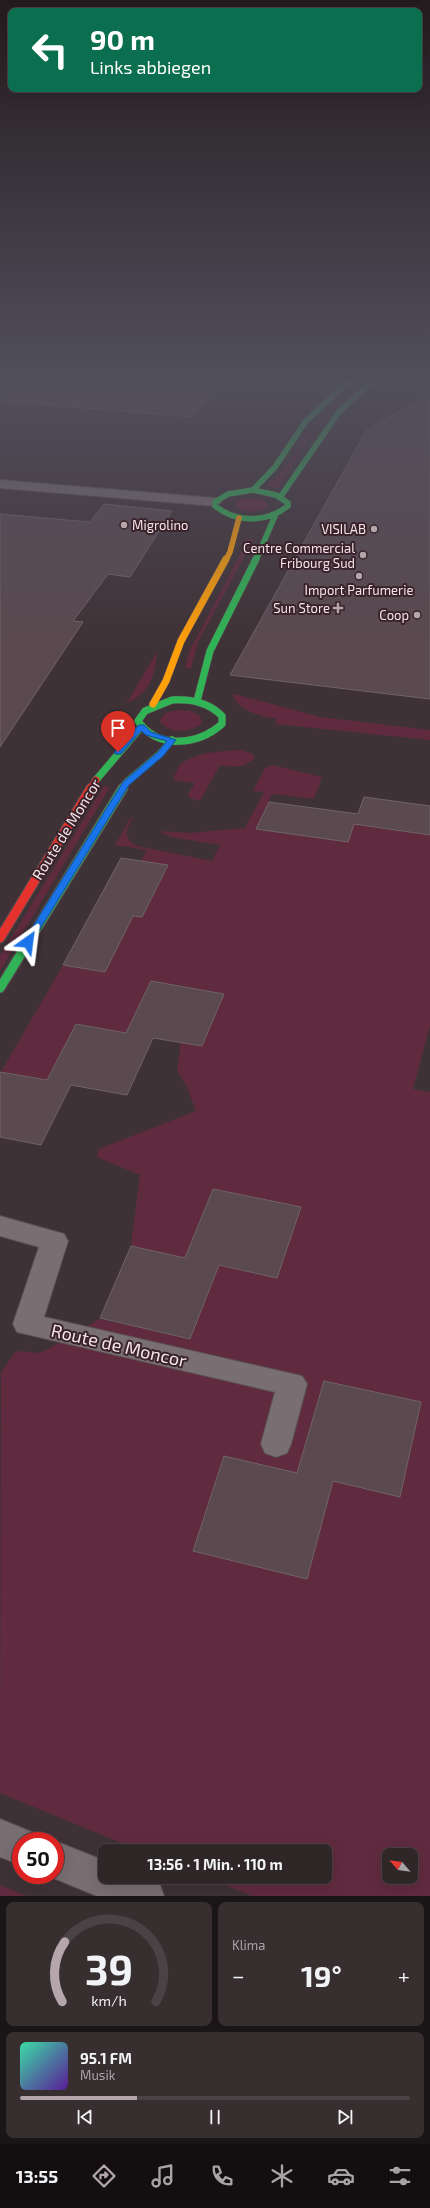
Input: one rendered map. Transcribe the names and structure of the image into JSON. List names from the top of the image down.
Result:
{
  "streets": {
    "main road": ["Route de Moncor"]
  },
  "places": {
    "other": [
      "Migrolino",
      "VISILAB",
      "Centre Commercial Fribourg Sud",
      "Import Parfumerie",
      "Coop"
    ],
    "health": ["Sun Store"]
  },
  "north": "top left",
  "page": {
    "turn": ["90 m", "Links abbiegen"],
    "limit": "50",
    "trip": "13:56 · 1 Min. · 110 m",
    "tile": "Klima",
    "heat": ["−", "19°", "+"],
    "song": ["95.1 FM", "Musik"],
    "tabs": "13:55",
    "gauge": ["39", "km/h"]
  }
}
